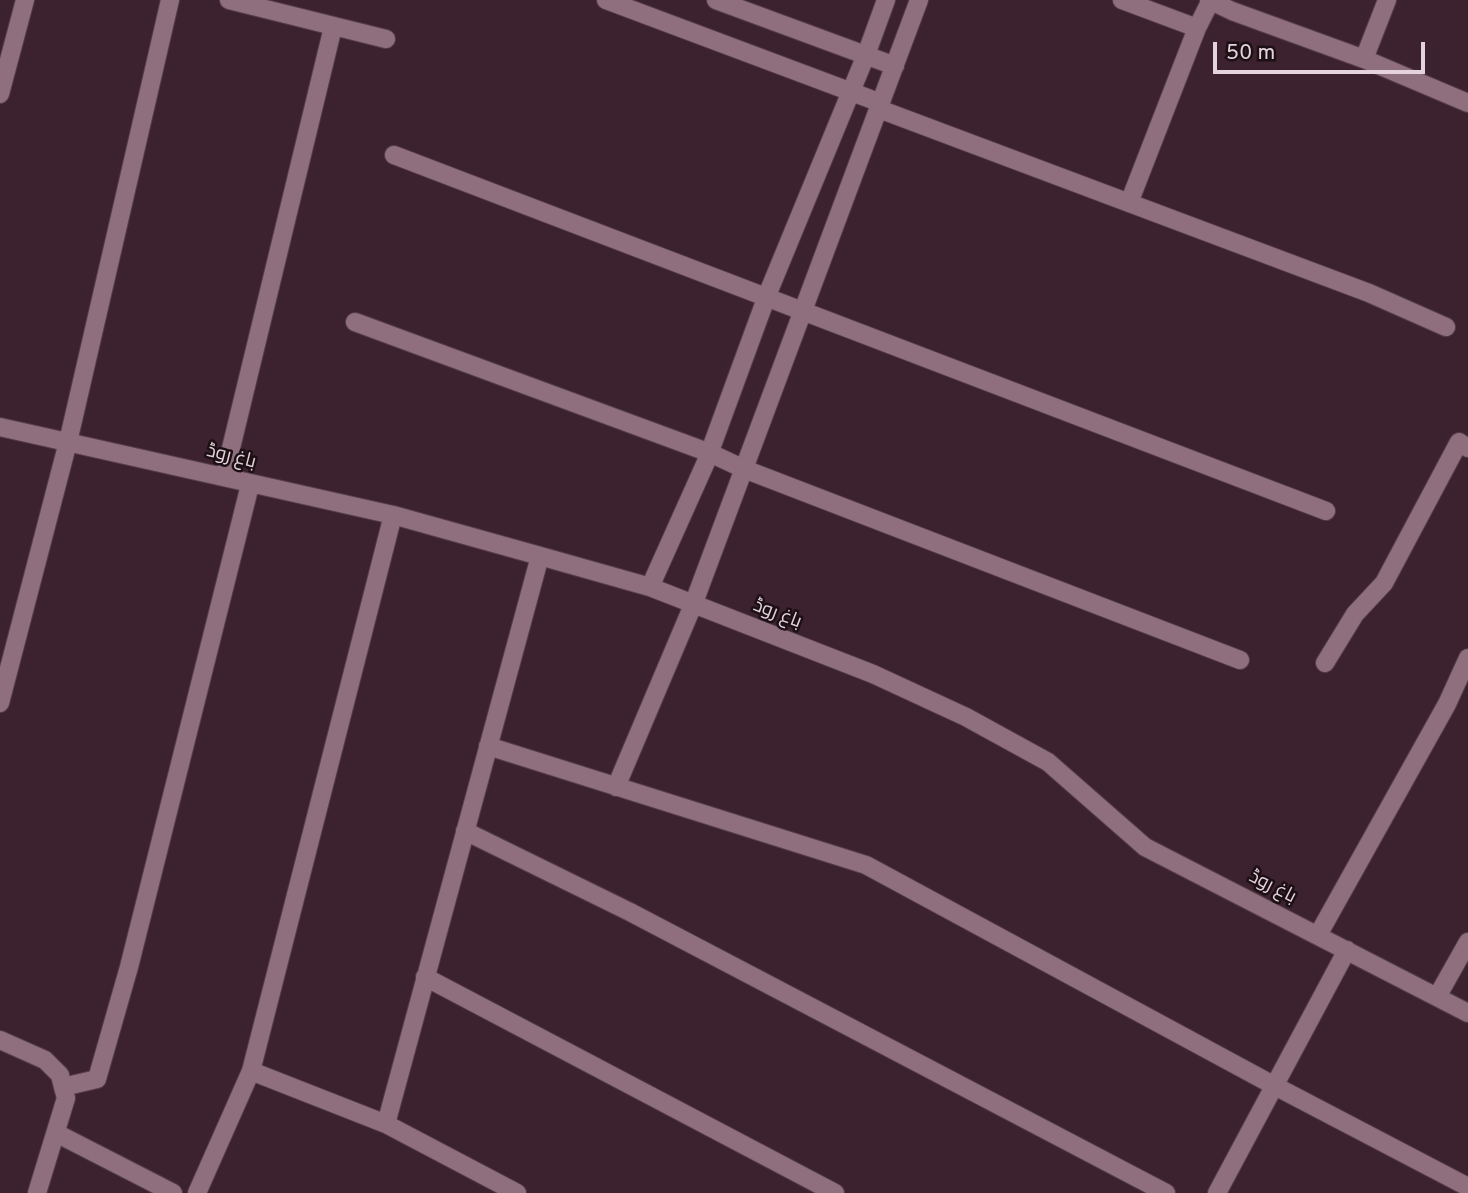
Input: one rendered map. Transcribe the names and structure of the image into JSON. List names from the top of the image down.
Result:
{
  "streets": {
    "street": ["باغ روڈ"]
  },
  "scale_bar": "50 m"
}
